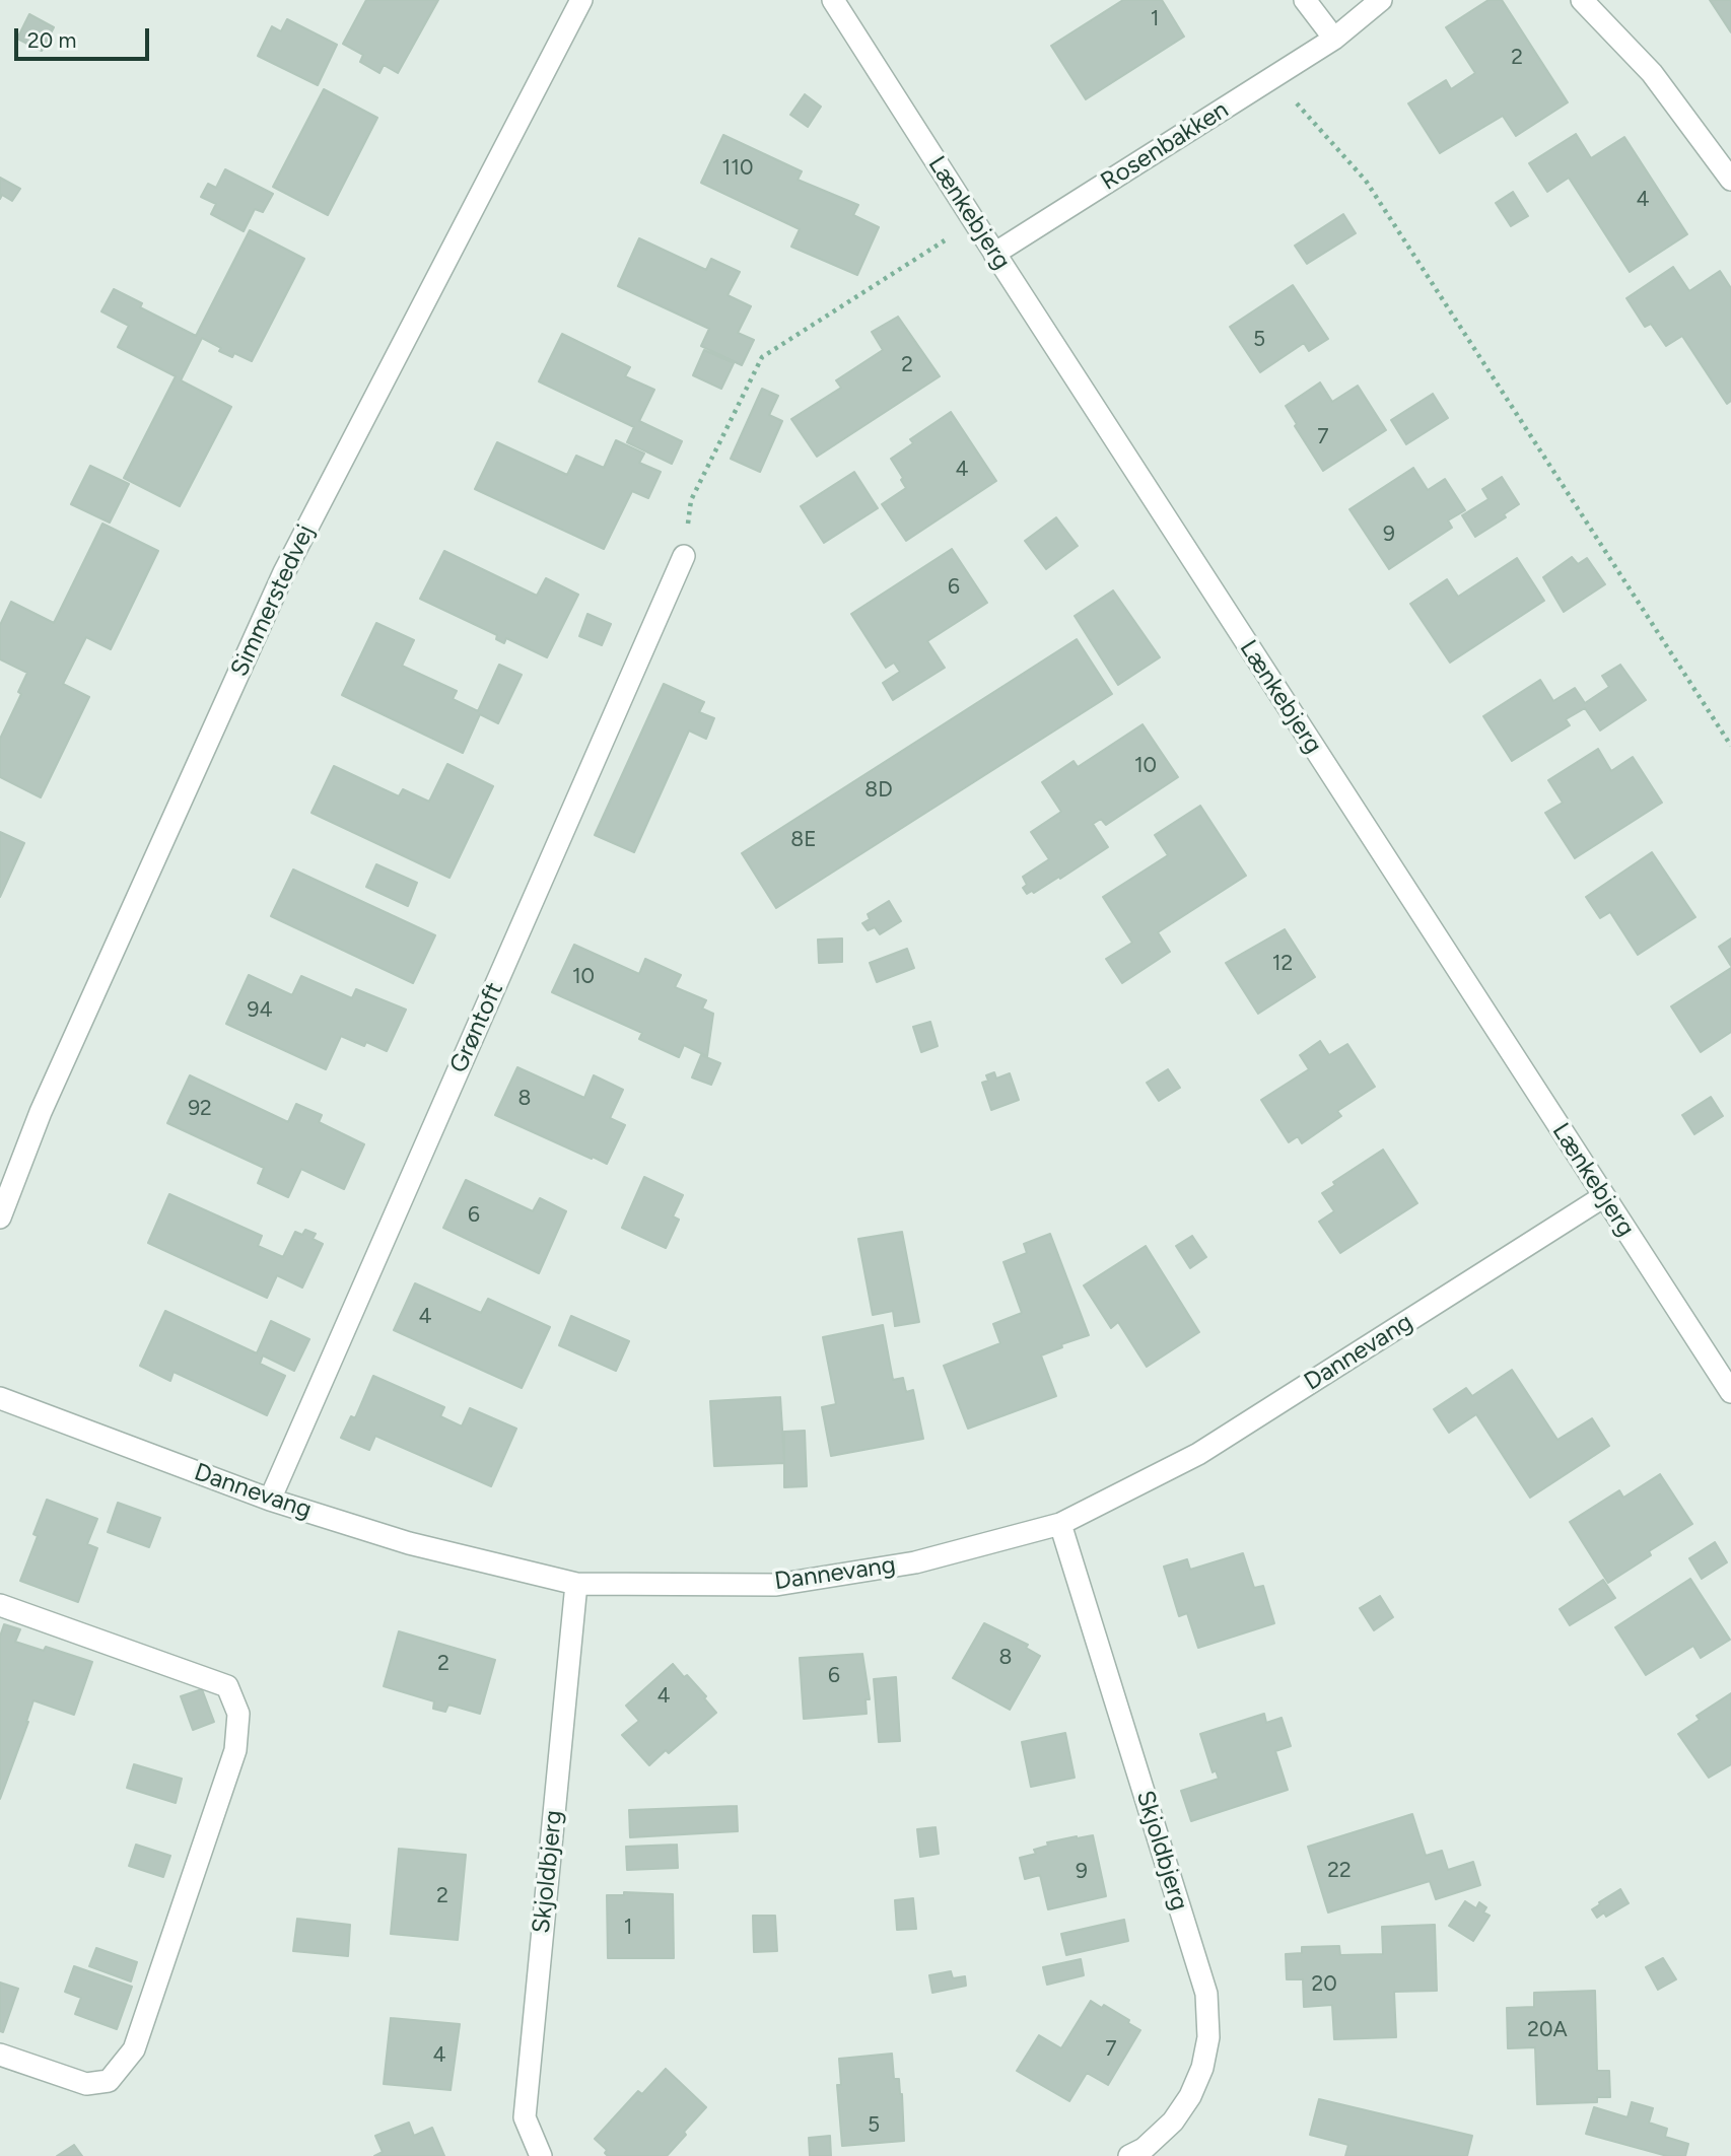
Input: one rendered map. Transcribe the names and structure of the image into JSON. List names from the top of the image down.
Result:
{
  "streets": {
    "street": [
      "Rosenbakken",
      "Lænkebjerg",
      "Simmerstedvej",
      "Grøntoft",
      "Dannevang",
      "Skjoldbjerg"
    ]
  },
  "crossings": [
    ["Rosenbakken", "Lænkebjerg"],
    ["Lænkebjerg", "Dannevang"],
    ["Grøntoft", "Dannevang"],
    ["Dannevang", "Skjoldbjerg"]
  ],
  "house_numbers": [
    "1",
    "2",
    "110",
    "4",
    "5",
    "2",
    "7",
    "4",
    "9",
    "6",
    "10",
    "8D",
    "8E",
    "12",
    "10",
    "94",
    "8",
    "92",
    "6",
    "4",
    "8",
    "2",
    "6",
    "4",
    "22",
    "9",
    "2",
    "1",
    "20",
    "20A",
    "7",
    "4",
    "5"
  ],
  "scale_bar": "20 m"
}
